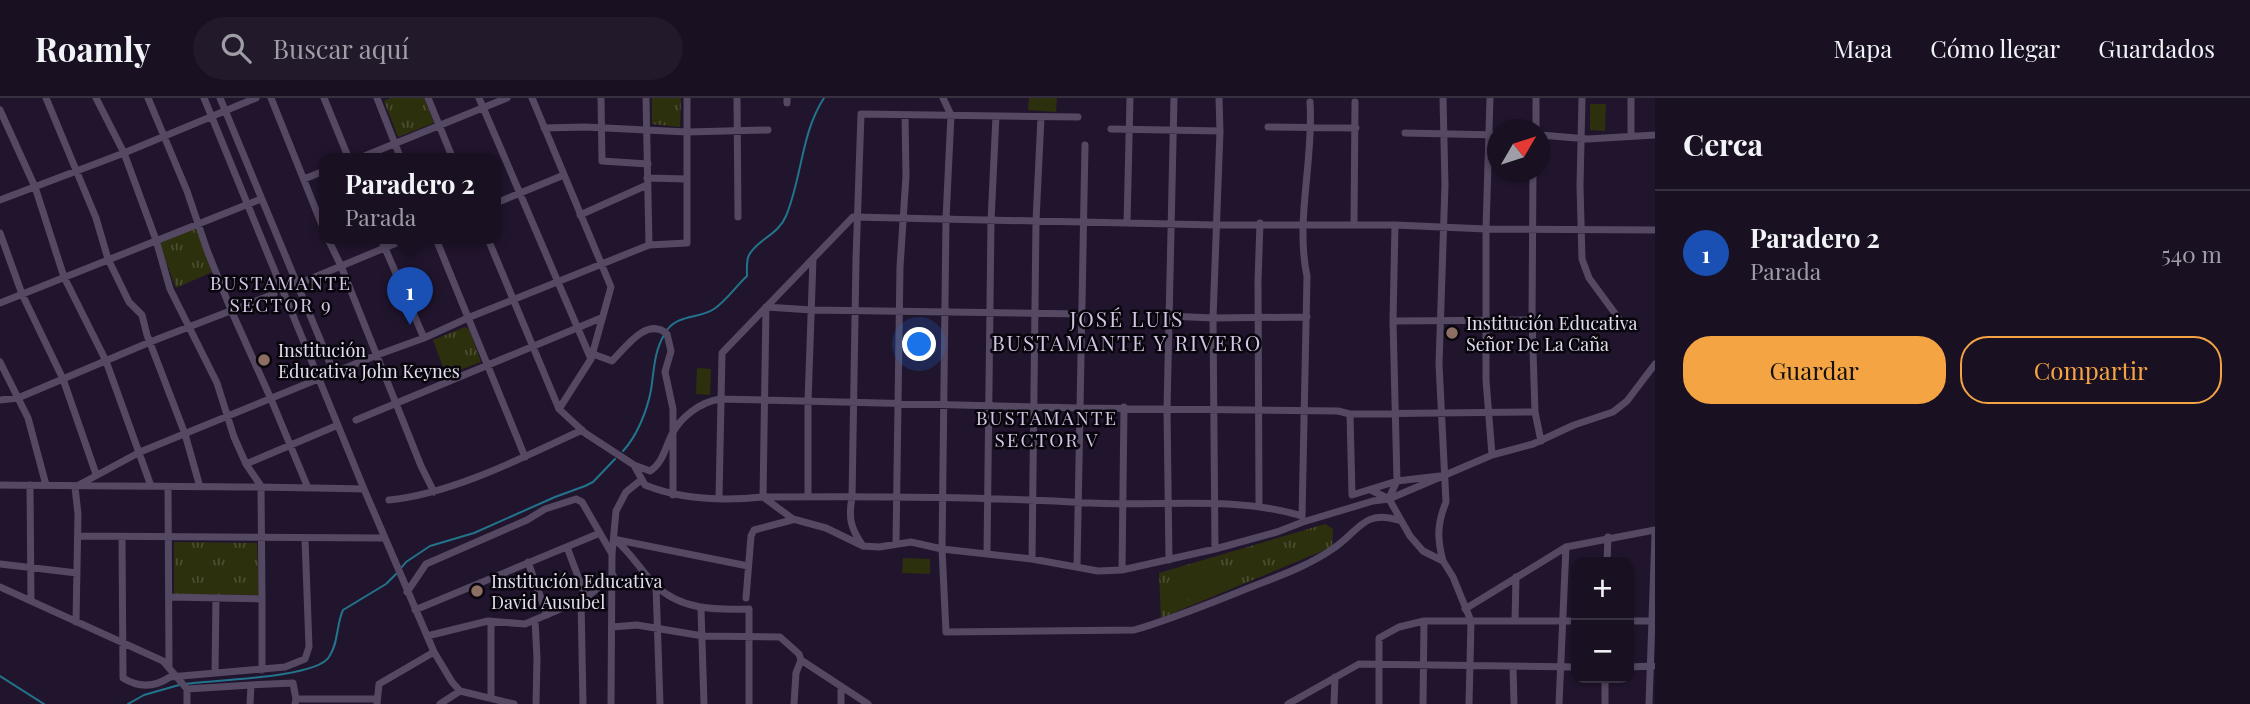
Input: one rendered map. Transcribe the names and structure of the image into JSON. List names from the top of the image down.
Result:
{
  "districts": ["BUSTAMANTE SECTOR 9", "JOSÉ LUIS BUSTAMANTE Y RIVERO", "BUSTAMANTE SECTOR V"],
  "places": ["Institución Educativa Señor De La Caña", "Institución Educativa John Keynes", "Institución Educativa David Ausubel"],
  "north": "top right",
  "page": {
    "header": "Roamly",
    "search": "Buscar aquí",
    "nav": ["Mapa", "Cómo llegar", "Guardados"],
    "heading": "Cerca",
    "popup": ["Paradero 2", "Parada"],
    "list": [
      {
        "mark": "1",
        "name": "Paradero 2",
        "note": "Parada",
        "value": "540 m"
      }
    ],
    "pins": "1",
    "buttons": ["Guardar", "Compartir"],
    "map_buttons": ["+", "−"]
  }
}
